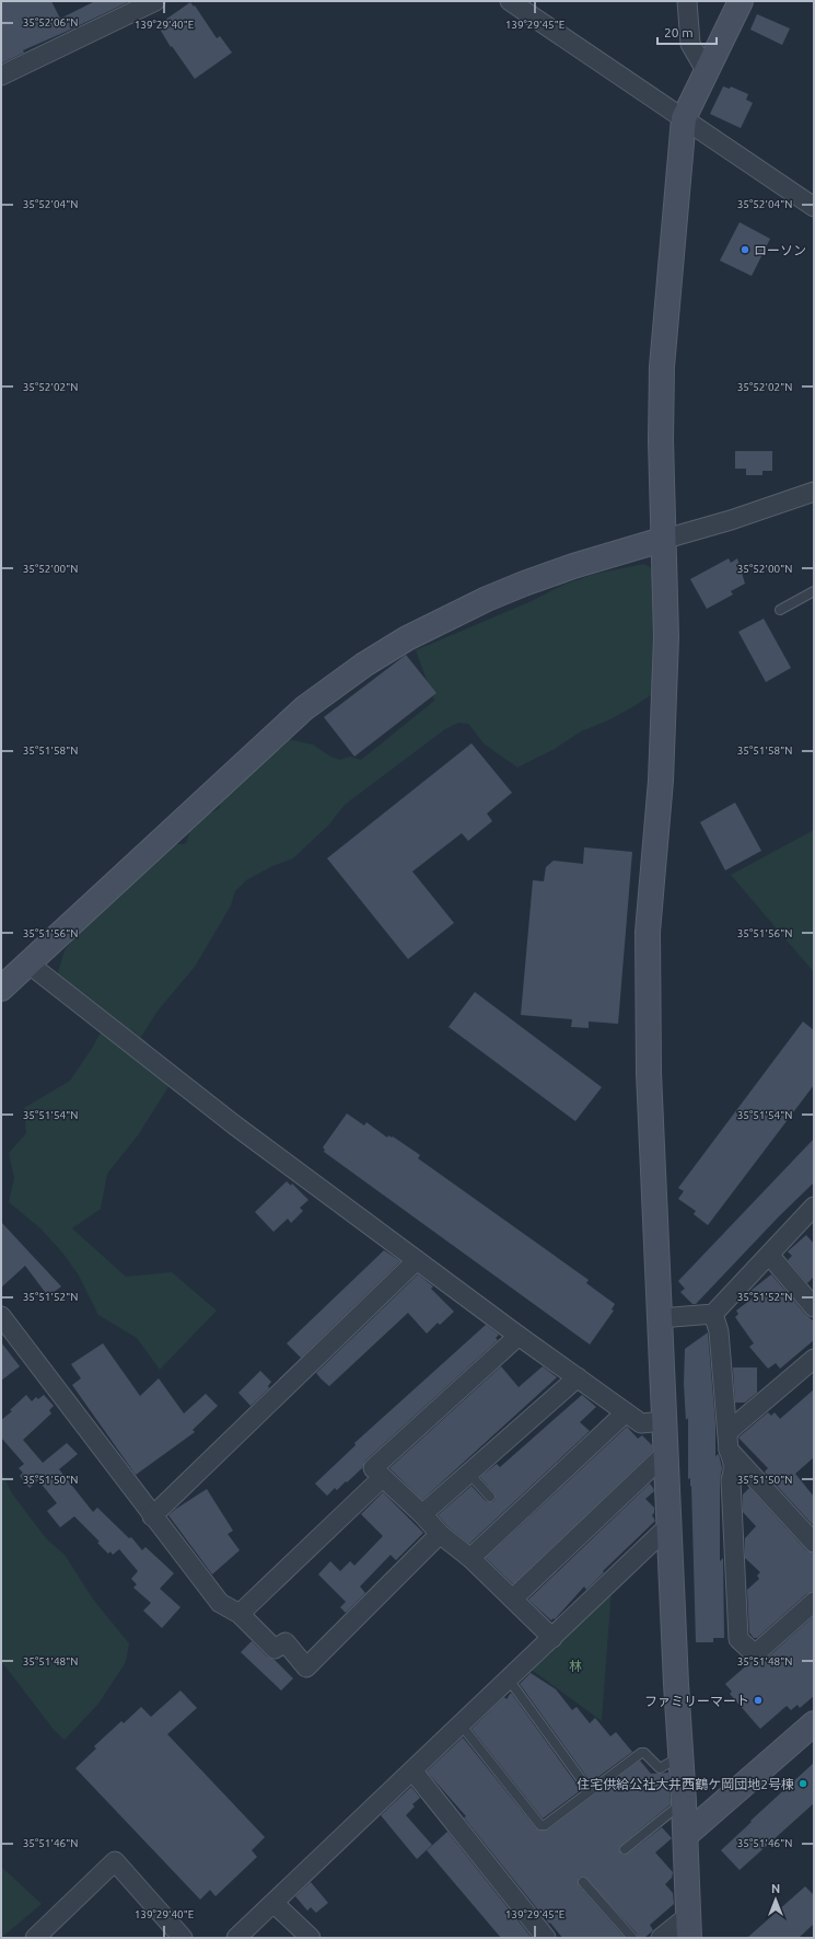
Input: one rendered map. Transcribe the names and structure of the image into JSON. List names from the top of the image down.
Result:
{
  "parks": ["林"],
  "places": ["ローソン", "ファミリーマート", "住宅供給公社大井西鶴ケ岡団地2号棟"],
  "scale_bar": "20 m",
  "north": "top",
  "coordinates": [
    "35°52'06\"N",
    "139°29'40\"E",
    "139°29'45\"E",
    "35°52'04\"N",
    "35°52'02\"N",
    "35°52'00\"N",
    "35°51'58\"N",
    "35°51'56\"N",
    "35°51'54\"N",
    "35°51'52\"N",
    "35°51'50\"N",
    "35°51'48\"N",
    "35°51'46\"N"
  ]
}
